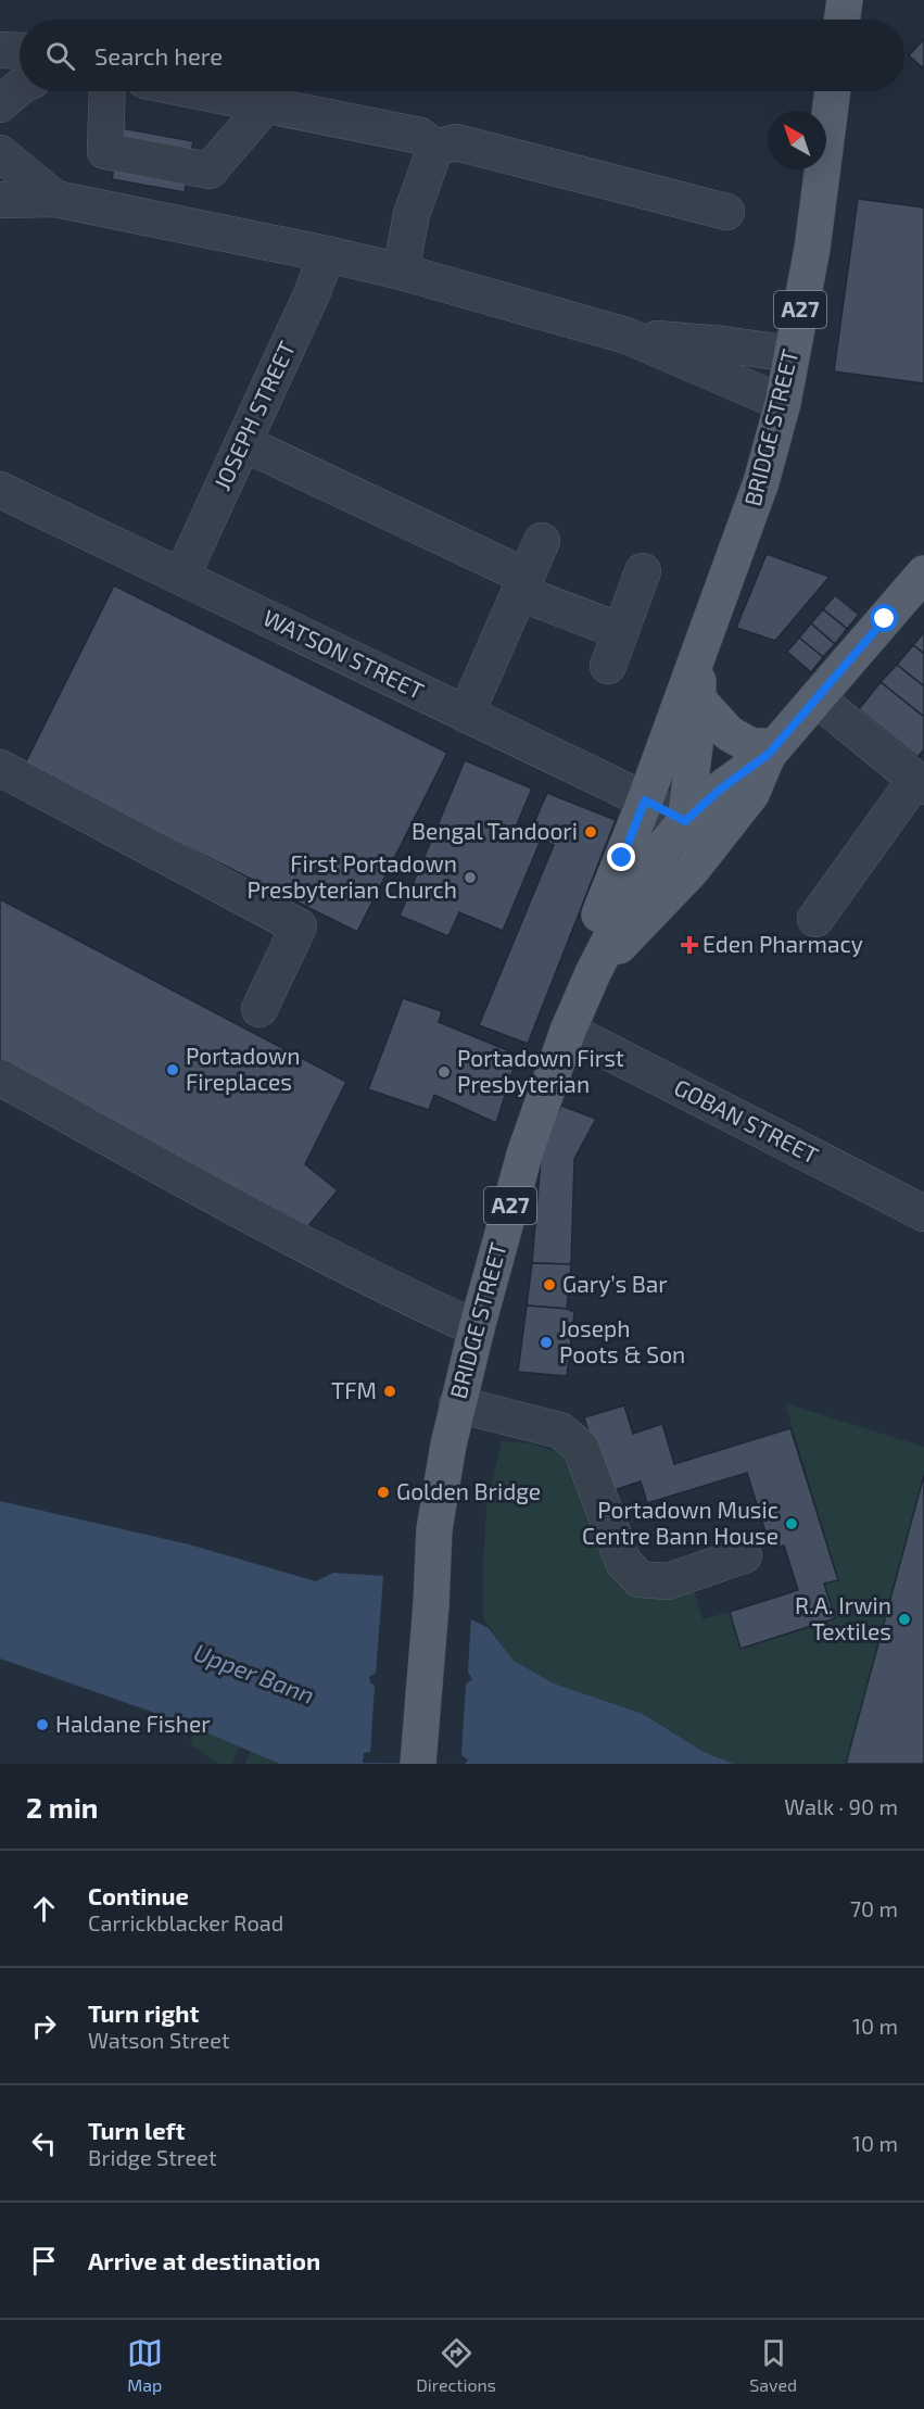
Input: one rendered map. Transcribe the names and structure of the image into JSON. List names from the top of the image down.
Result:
{
  "streets": {
    "main road": ["A27", "BRIDGE STREET"],
    "street": ["JOSEPH STREET", "WATSON STREET", "GOBAN STREET"]
  },
  "crossings": [
    ["JOSEPH STREET", "WATSON STREET"],
    ["BRIDGE STREET", "WATSON STREET"],
    ["BRIDGE STREET", "GOBAN STREET"]
  ],
  "water": ["Upper Bann"],
  "places": {
    "other": [
      "Bengal Tandoori",
      "First Portadown Presbyterian Church",
      "Portadown Fireplaces",
      "Portadown First Presbyterian",
      "Gary’s Bar",
      "Joseph Poots & Son",
      "TFM",
      "Golden Bridge",
      "Portadown Music Centre Bann House",
      "R.A. Irwin Textiles",
      "Haldane Fisher"
    ],
    "health": ["Eden Pharmacy"]
  },
  "north": "top left",
  "page": {
    "search": "Search here",
    "heading": ["2 min", "Walk · 90 m"],
    "list": [
      ["Continue", "Carrickblacker Road", "70 m"],
      ["Turn right", "Watson Street", "10 m"],
      ["Turn left", "Bridge Street", "10 m"],
      "Arrive at destination"
    ],
    "nav": ["Map", "Directions", "Saved"]
  }
}
